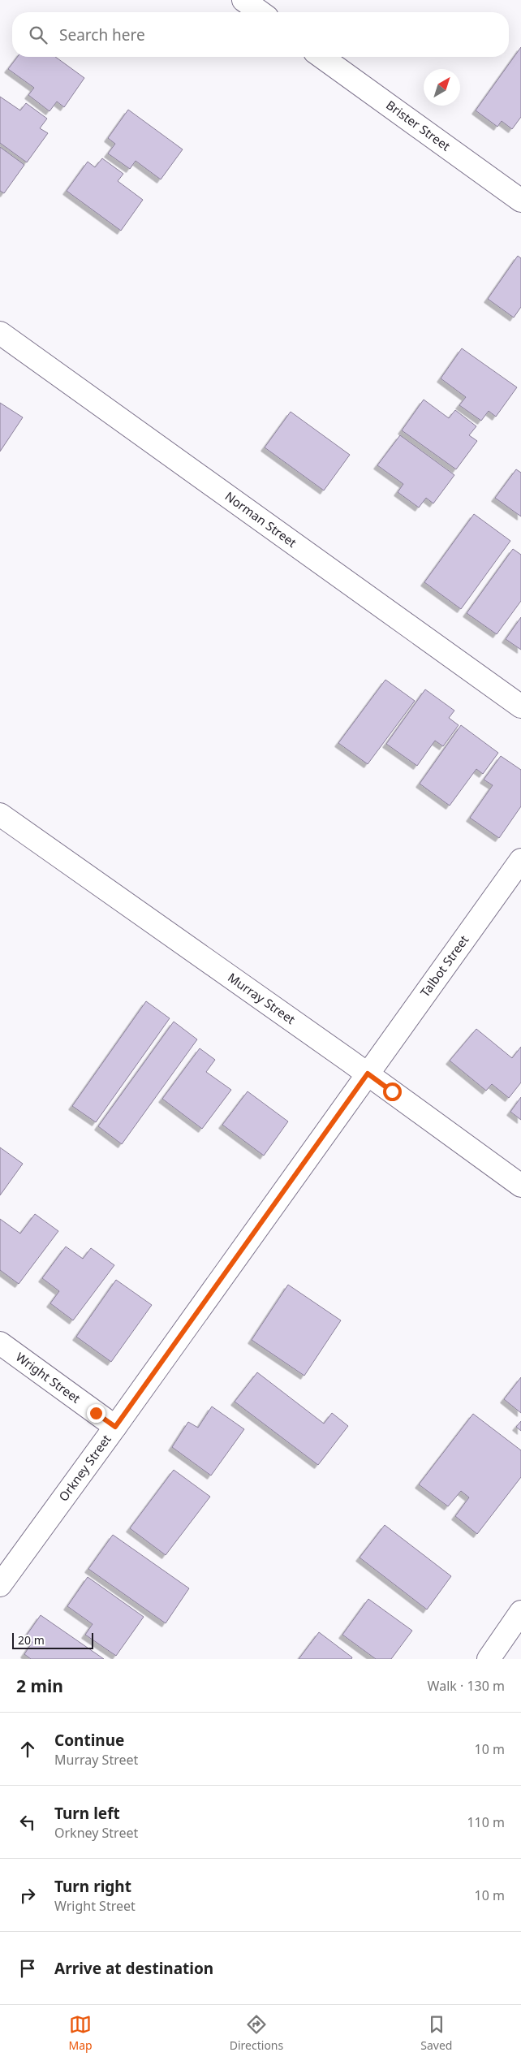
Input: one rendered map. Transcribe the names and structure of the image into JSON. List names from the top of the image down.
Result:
{
  "streets": {
    "street": [
      "Brister Street",
      "Norman Street",
      "Talbot Street",
      "Murray Street",
      "Wright Street",
      "Orkney Street"
    ]
  },
  "crossings": [
    ["Talbot Street", "Murray Street"],
    ["Talbot Street", "Orkney Street"],
    ["Murray Street", "Orkney Street"],
    ["Wright Street", "Orkney Street"]
  ],
  "scale_bar": "20 m",
  "north": "top right",
  "page": {
    "search": "Search here",
    "scale": "20 m",
    "heading": ["2 min", "Walk · 130 m"],
    "list": [
      ["Continue", "Murray Street", "10 m"],
      ["Turn left", "Orkney Street", "110 m"],
      ["Turn right", "Wright Street", "10 m"],
      "Arrive at destination"
    ],
    "nav": ["Map", "Directions", "Saved"]
  }
}
